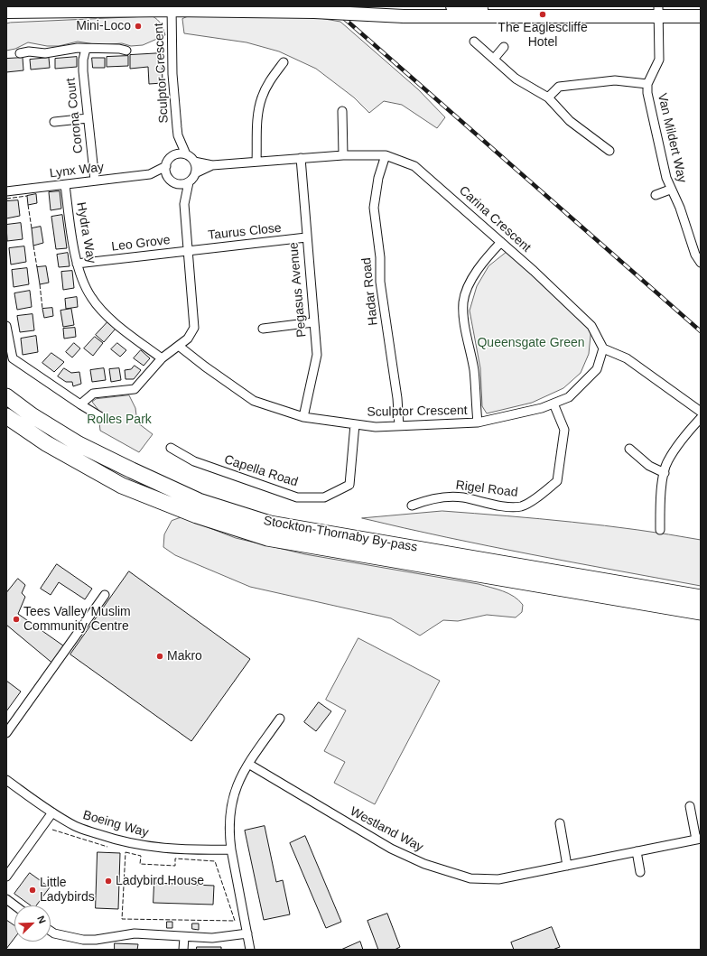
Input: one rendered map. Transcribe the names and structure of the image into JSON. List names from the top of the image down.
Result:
{
  "streets": {
    "highway": ["Stockton-Thornaby By-pass"],
    "street": [
      "Sculptor Crescent",
      "Corona Court",
      "Van Mildert Way",
      "Lynx Way",
      "Carina Crescent",
      "Taurus Close",
      "Hydra Way",
      "Leo Grove",
      "Pegasus Avenue",
      "Hadar Road",
      "Capella Road",
      "Rigel Road",
      "Boeing Way",
      "Westland Way"
    ]
  },
  "crossings": [
    ["Sculptor Crescent", "Lynx Way"],
    ["Sculptor Crescent", "Carina Crescent"],
    ["Sculptor Crescent", "Pegasus Avenue"],
    ["Sculptor Crescent", "Hadar Road"],
    ["Sculptor Crescent", "Capella Road"],
    ["Sculptor Crescent", "Rigel Road"],
    ["Corona Court", "Lynx Way"],
    ["Lynx Way", "Carina Crescent"],
    ["Lynx Way", "Hydra Way"],
    ["Carina Crescent", "Pegasus Avenue"],
    ["Carina Crescent", "Hadar Road"],
    ["Taurus Close", "Leo Grove"],
    ["Taurus Close", "Pegasus Avenue"],
    ["Hydra Way", "Leo Grove"]
  ],
  "parks": ["Queensgate Green", "Rolles Park"],
  "places": [
    "The Eaglescliffe Hotel",
    "Mini-Loco",
    "Tees Valley Muslim Community Centre",
    "Makro",
    "Ladybird House",
    "Little Ladybirds"
  ],
  "north": "top right"
}
